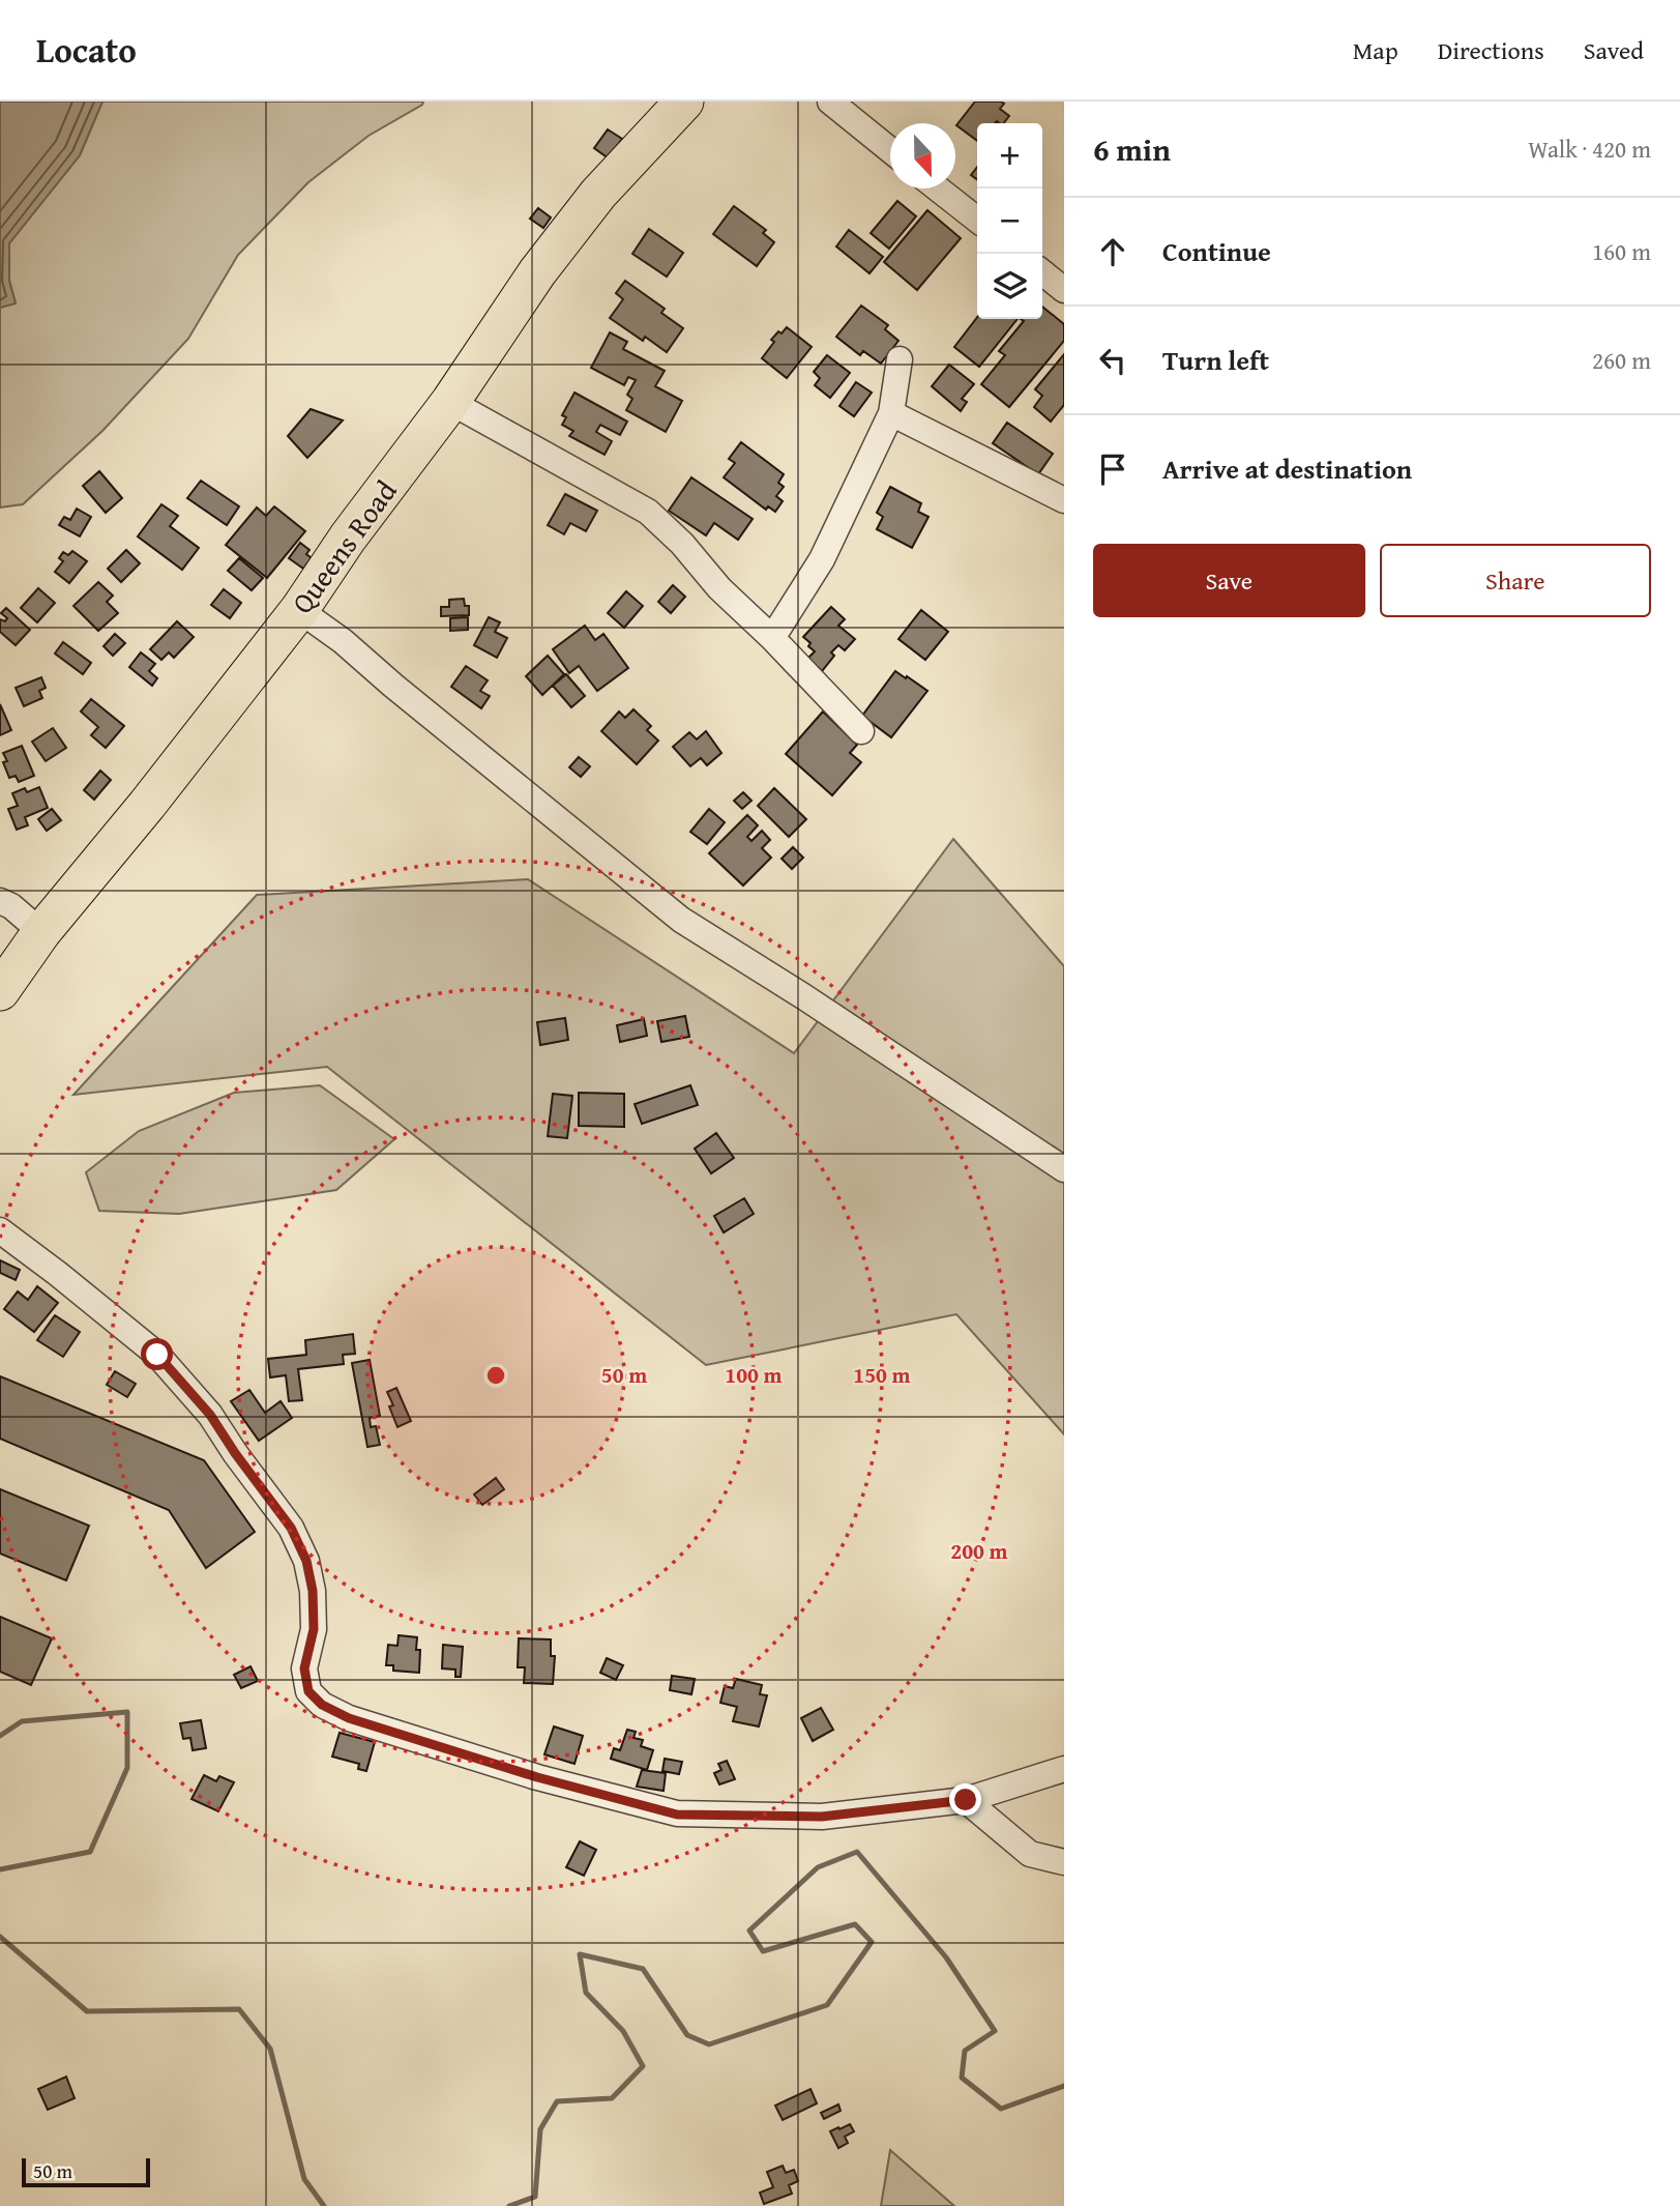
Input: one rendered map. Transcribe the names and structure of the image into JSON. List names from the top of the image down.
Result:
{
  "streets": {
    "highway": ["Queens Road"]
  },
  "scale_bar": "50 m",
  "north": "bottom",
  "page": {
    "header": "Locato",
    "nav": ["Map", "Directions", "Saved"],
    "heading": ["6 min", "Walk · 420 m"],
    "map_buttons": ["+", "−"],
    "list": [
      ["Continue", "160 m"],
      ["Turn left", "260 m"],
      "Arrive at destination"
    ],
    "buttons": ["Save", "Share"],
    "scale": "50 m"
  },
  "rings": [
    "50 m",
    "100 m",
    "150 m",
    "200 m"
  ]
}
